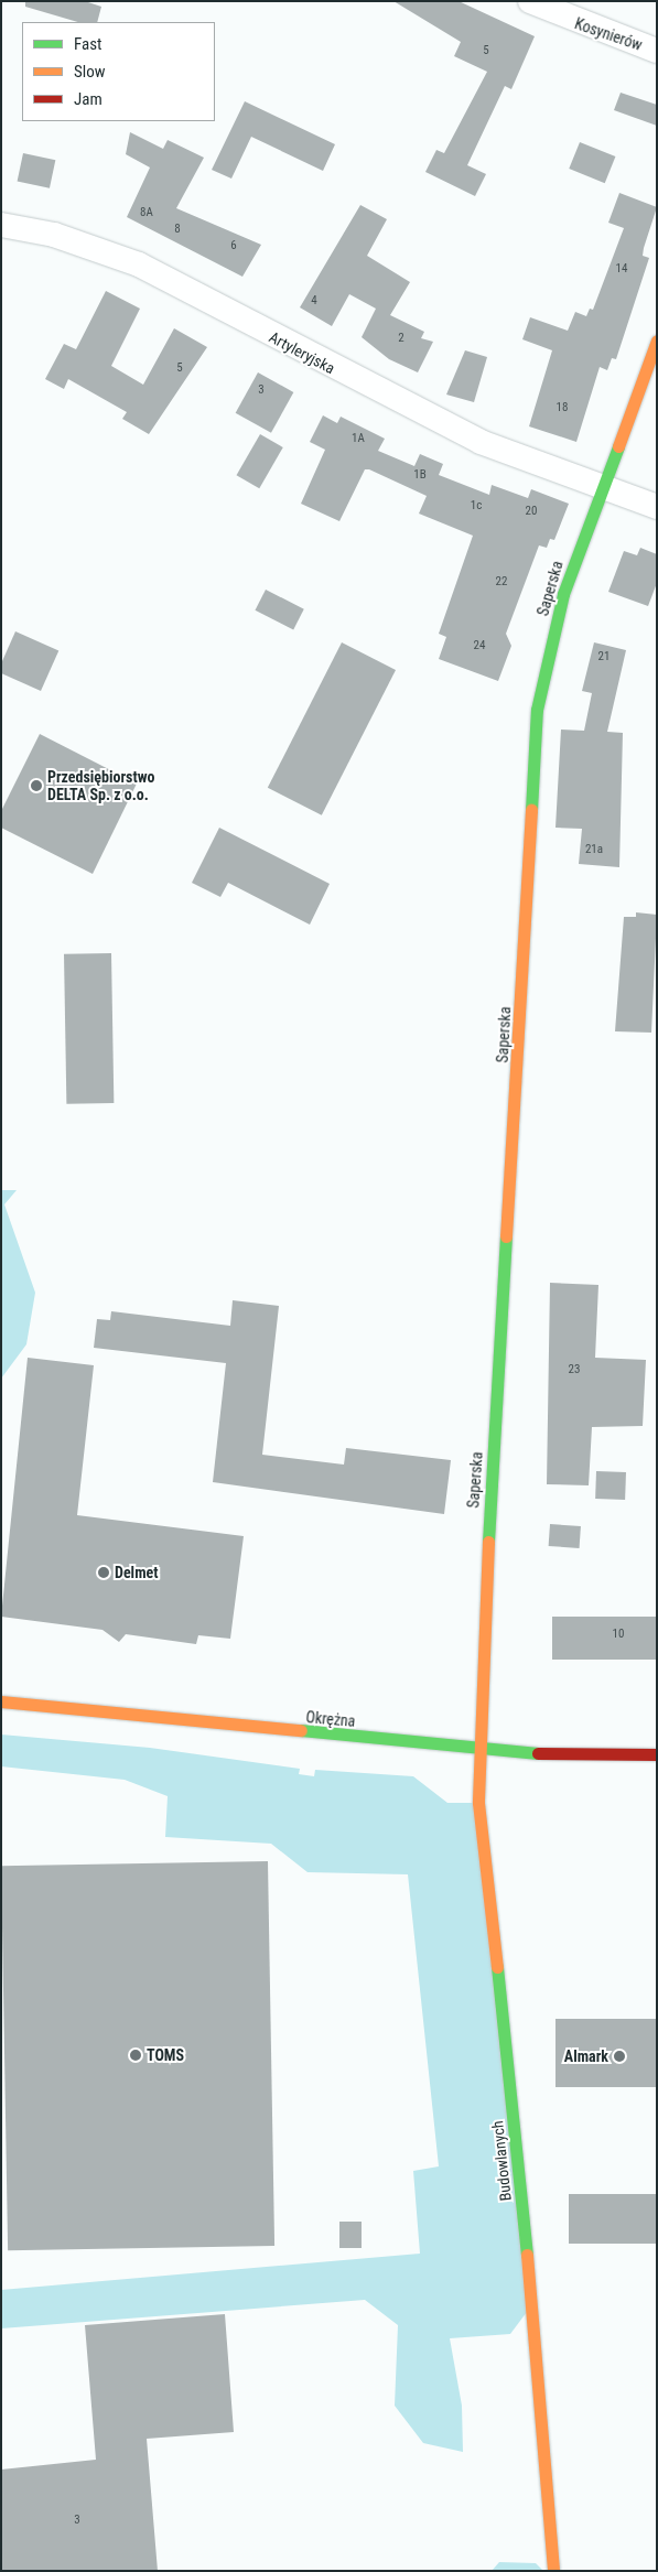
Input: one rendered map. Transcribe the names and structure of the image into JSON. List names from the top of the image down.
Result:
{
  "streets": {
    "street": [
      "Kosynierów",
      "Artyleryjska",
      "Saperska",
      "Okrężna",
      "Budowlanych"
    ]
  },
  "crossings": [
    ["Artyleryjska", "Saperska"],
    ["Saperska", "Okrężna"],
    ["Saperska", "Budowlanych"],
    ["Okrężna", "Budowlanych"]
  ],
  "places": [
    "Przedsiębiorstwo DELTA Sp. z o.o.",
    "Delmet",
    "TOMS",
    "Almark"
  ],
  "house_numbers": [
    "5",
    "8A",
    "8",
    "6",
    "14",
    "4",
    "2",
    "5",
    "3",
    "18",
    "1A",
    "1B",
    "1c",
    "20",
    "22",
    "24",
    "21",
    "21a",
    "23",
    "10",
    "3"
  ],
  "legend": ["Fast", "Slow", "Jam"]
}
